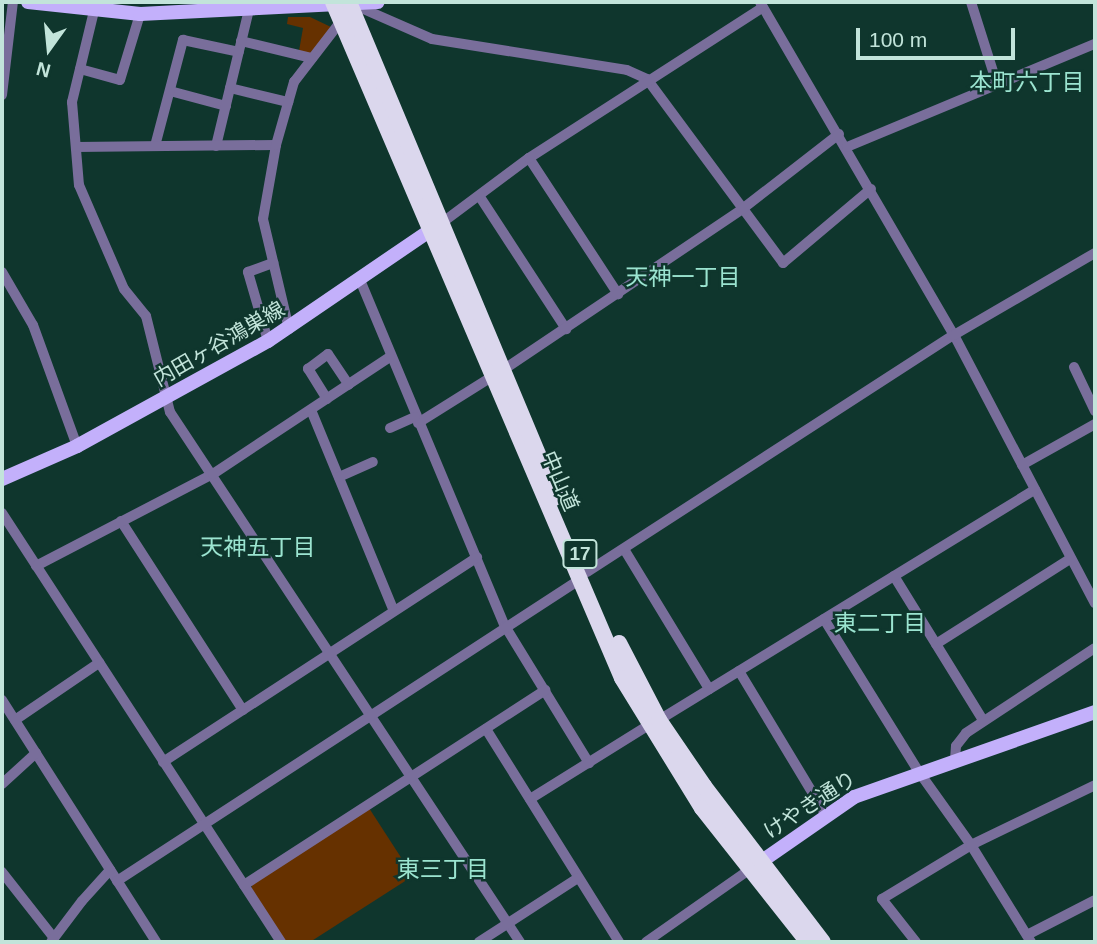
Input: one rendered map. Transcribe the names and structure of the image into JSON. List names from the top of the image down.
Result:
{
  "streets": {
    "highway": ["中山道", "17"],
    "main road": ["内田ヶ谷鴻巣線", "けやき通り"]
  },
  "crossings": [
    ["内田ヶ谷鴻巣線", "中山道"],
    ["中山道", "けやき通り"]
  ],
  "districts": [
    "本町六丁目",
    "天神一丁目",
    "天神五丁目",
    "東二丁目",
    "東三丁目"
  ],
  "scale_bar": "100 m",
  "north": "bottom"
}
